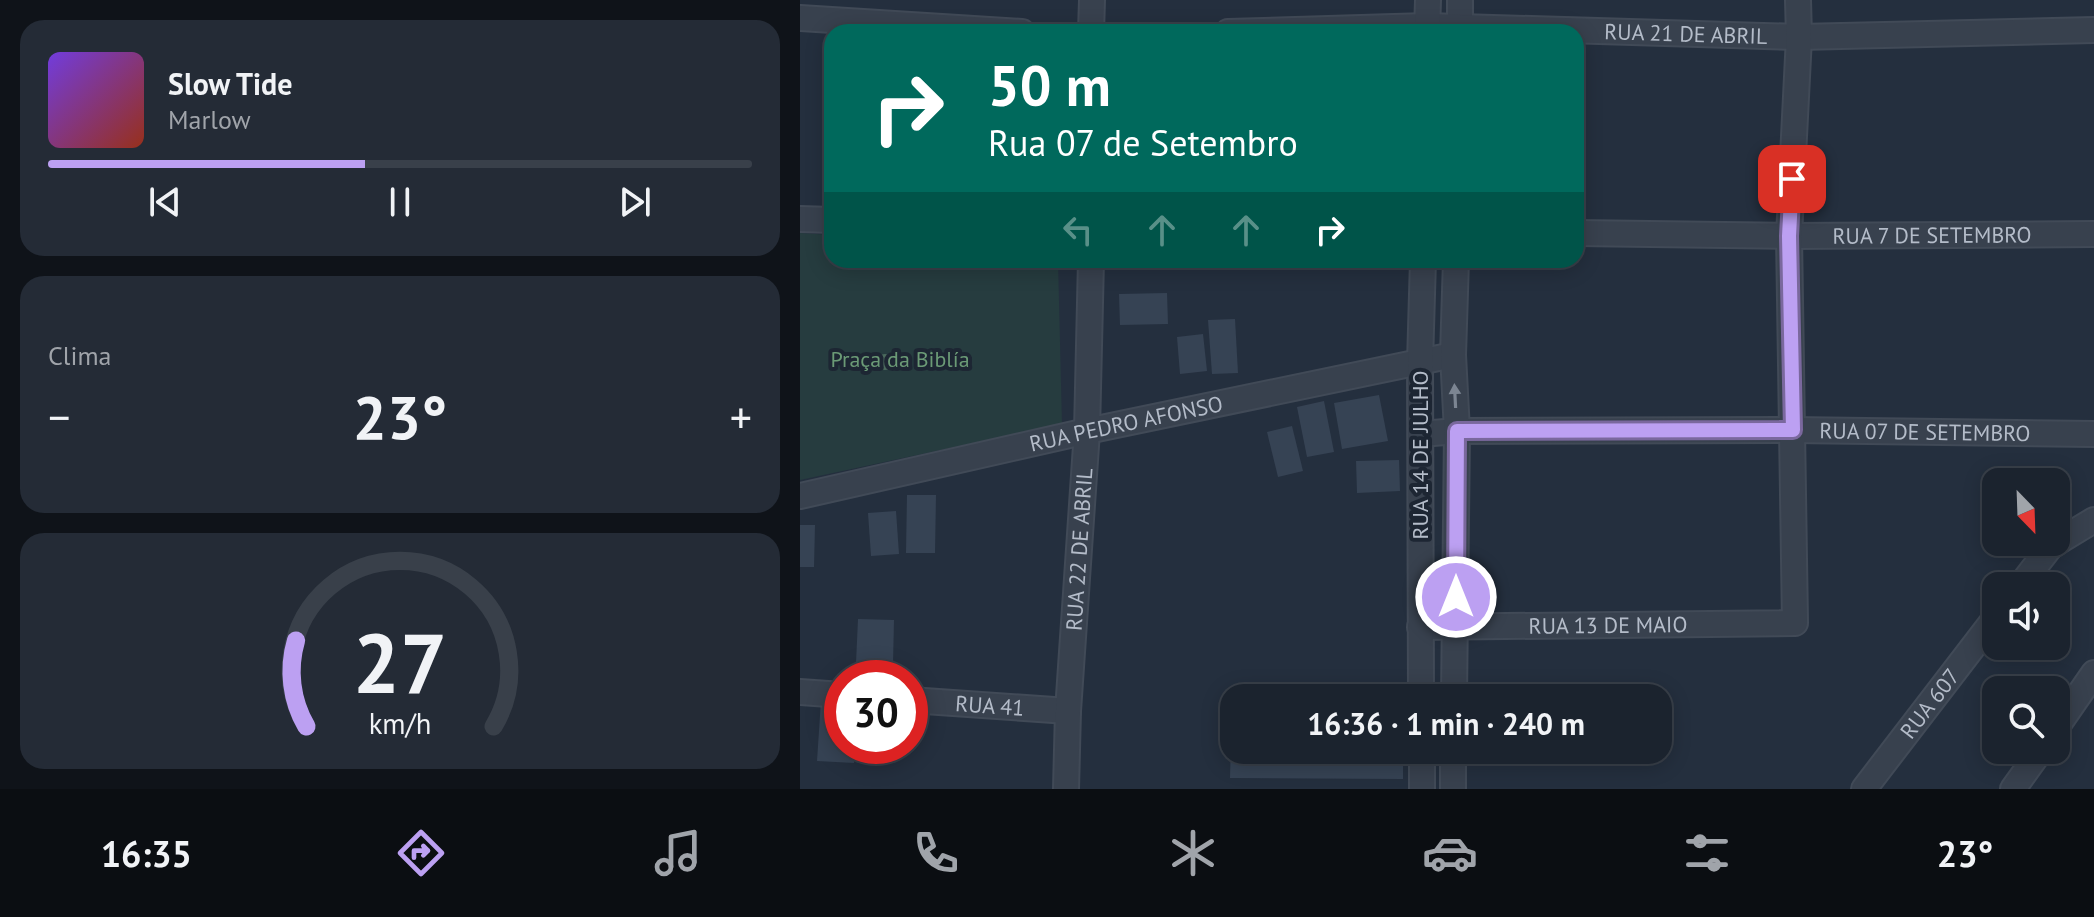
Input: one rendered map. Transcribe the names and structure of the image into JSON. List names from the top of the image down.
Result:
{
  "streets": {
    "street": [
      "RUA 21 DE ABRIL",
      "RUA 7 DE SETEMBRO",
      "RUA PEDRO AFONSO",
      "RUA 07 DE SETEMBRO",
      "RUA 14 DE JULHO",
      "RUA 22 DE ABRIL",
      "RUA 13 DE MAIO",
      "RUA 607",
      "RUA 41"
    ]
  },
  "crossings": [
    ["RUA PEDRO AFONSO", "RUA 14 DE JULHO"],
    ["RUA PEDRO AFONSO", "RUA 22 DE ABRIL"],
    ["RUA 07 DE SETEMBRO", "RUA 14 DE JULHO"],
    ["RUA 07 DE SETEMBRO", "RUA 13 DE MAIO"],
    ["RUA 14 DE JULHO", "RUA 13 DE MAIO"],
    ["RUA 22 DE ABRIL", "RUA 41"]
  ],
  "parks": ["Praça da Biblía"],
  "north": "bottom right",
  "page": {
    "turn": ["50 m", "Rua 07 de Setembro"],
    "song": ["Slow Tide", "Marlow"],
    "tile": "Clima",
    "heat": ["−", "23°", "+"],
    "limit": "30",
    "trip": "16:36 · 1 min · 240 m",
    "tabs": ["16:35", "23°"],
    "gauge": ["27", "km/h"]
  }
}
